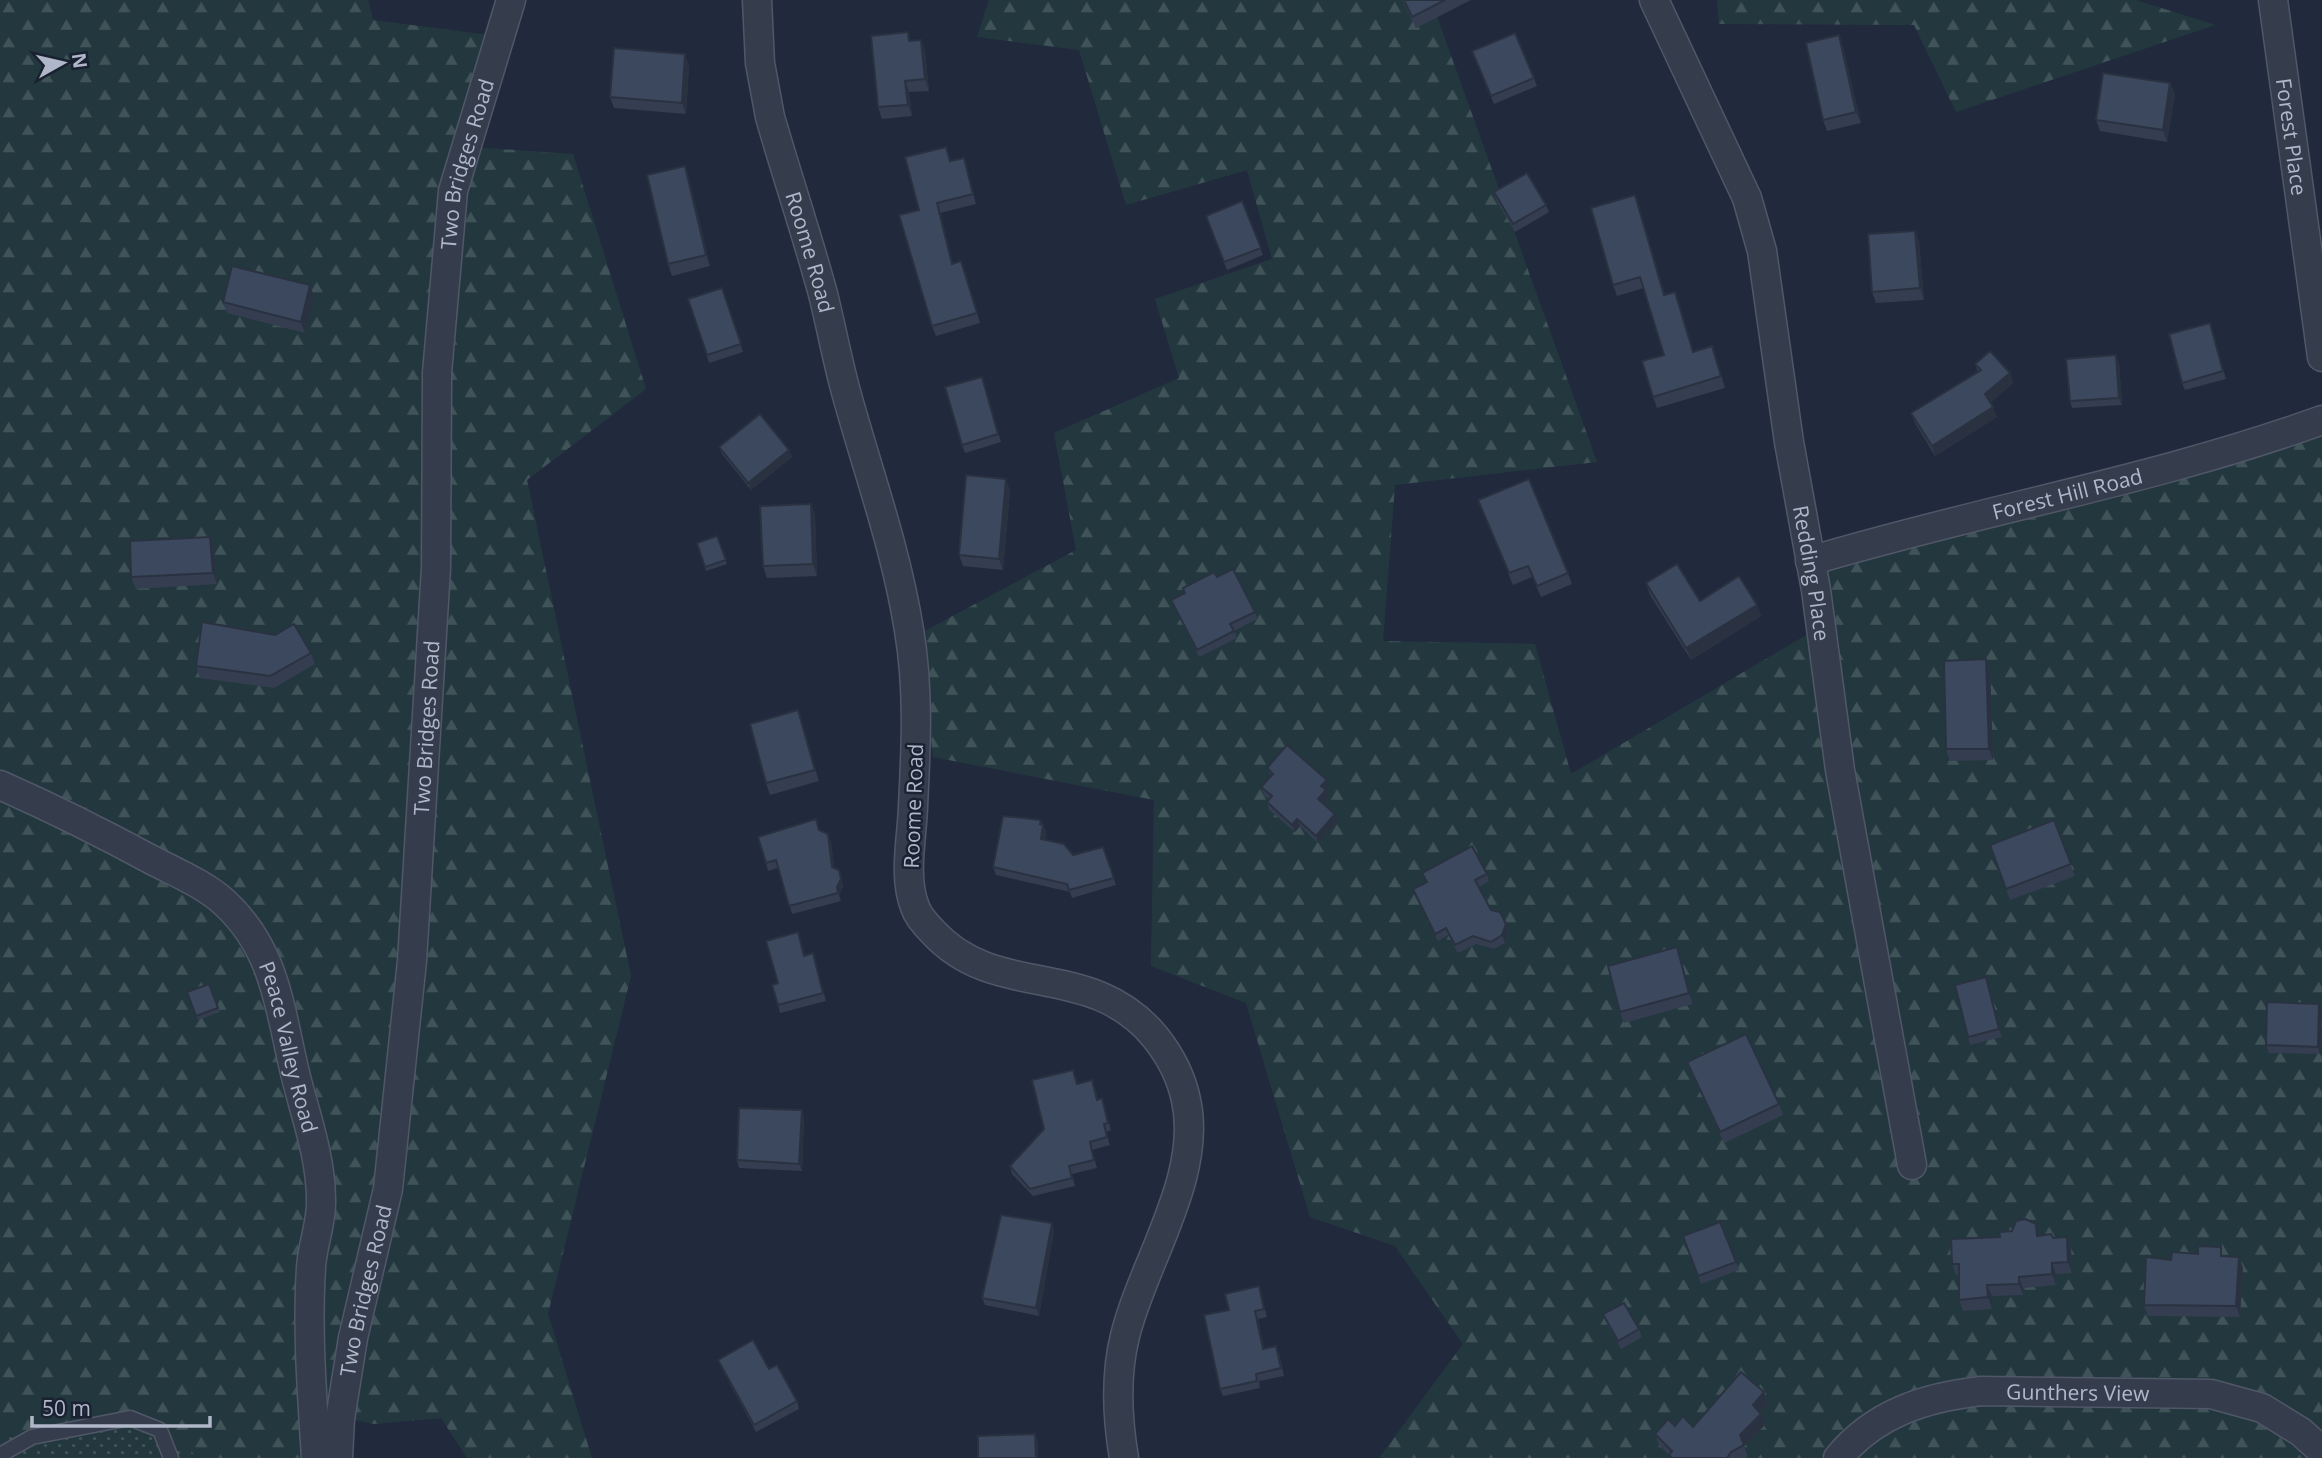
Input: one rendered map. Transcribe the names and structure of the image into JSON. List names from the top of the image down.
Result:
{
  "streets": {
    "street": [
      "Forest Place",
      "Two Bridges Road",
      "Roome Road",
      "Forest Hill Road",
      "Redding Place",
      "Peace Valley Road",
      "Gunthers View"
    ]
  },
  "crossings": [
    ["Forest Hill Road", "Redding Place"]
  ],
  "scale_bar": "50 m",
  "north": "right"
}
